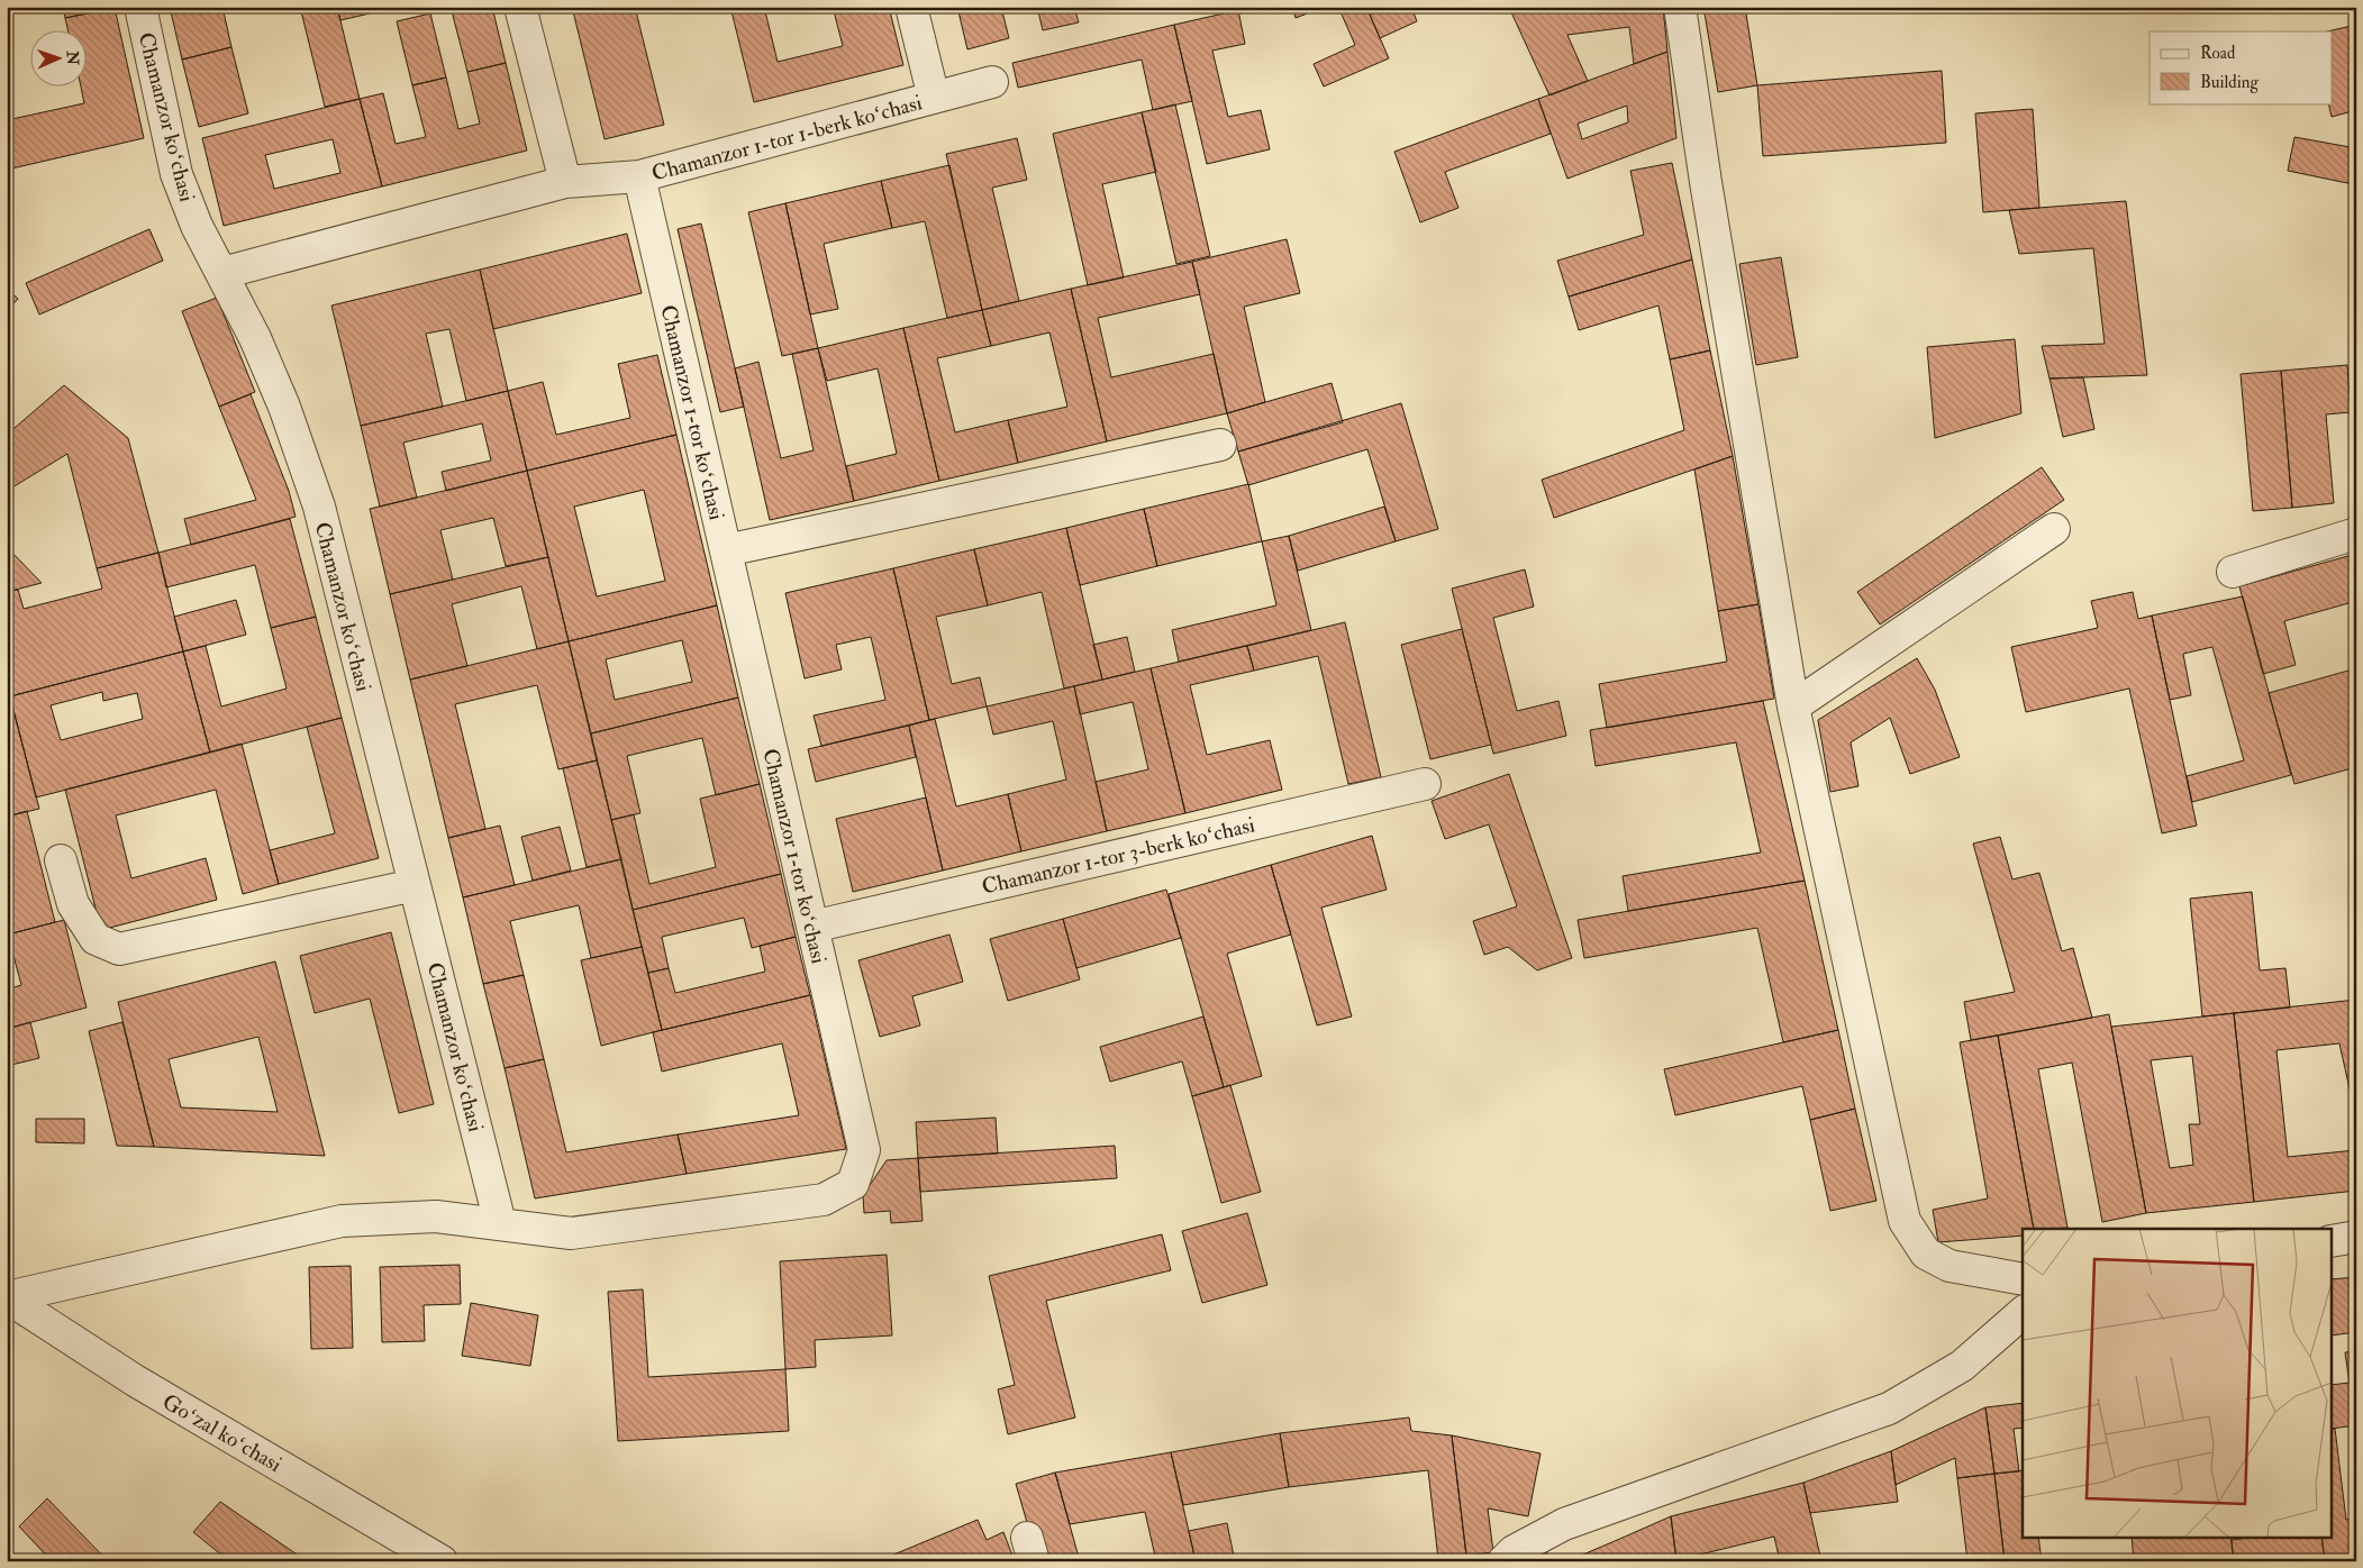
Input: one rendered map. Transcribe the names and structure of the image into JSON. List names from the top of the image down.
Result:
{
  "streets": {
    "street": [
      "Chamanzor koʻchasi",
      "Chamanzor 1-tor 1-berk koʻchasi",
      "Chamanzor 1-tor koʻchasi",
      "Chamanzor 1-tor 3-berk koʻchasi",
      "Goʻzal koʻchasi"
    ]
  },
  "crossings": [
    ["Chamanzor koʻchasi", "Chamanzor 1-tor 1-berk koʻchasi"],
    ["Chamanzor koʻchasi", "Chamanzor 1-tor koʻchasi"],
    ["Chamanzor 1-tor 1-berk koʻchasi", "Chamanzor 1-tor koʻchasi"],
    ["Chamanzor 1-tor koʻchasi", "Chamanzor 1-tor 3-berk koʻchasi"],
    ["Chamanzor 1-tor koʻchasi", "Goʻzal koʻchasi"]
  ],
  "legend": ["Road", "Building"],
  "north": "right"
}
